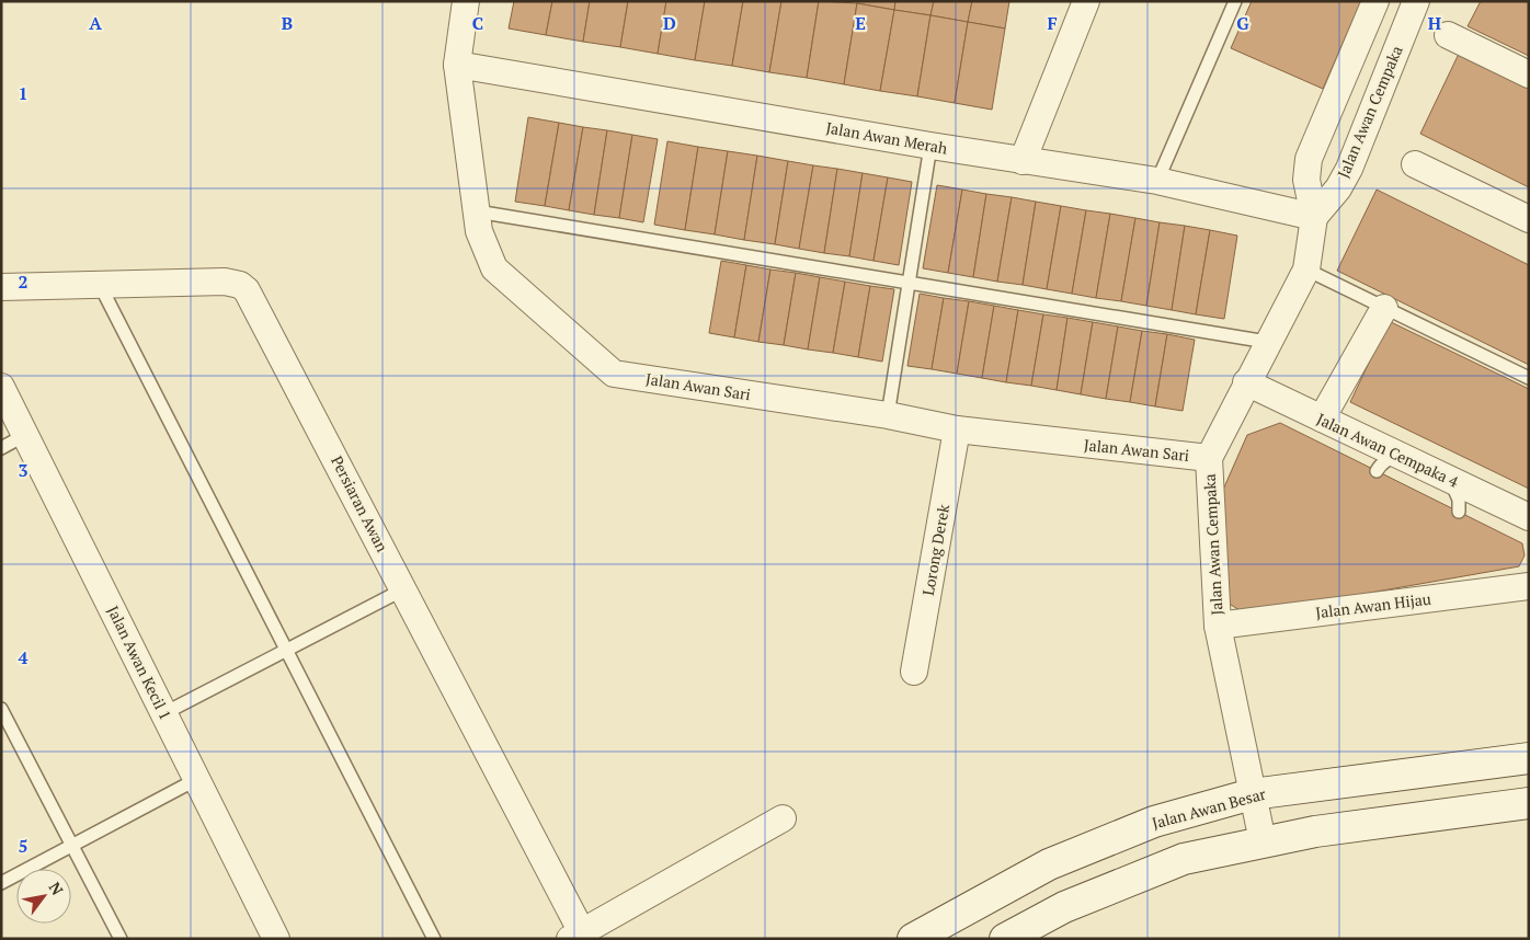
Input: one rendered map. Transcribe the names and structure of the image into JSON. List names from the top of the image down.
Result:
{
  "streets": {
    "main road": ["Jalan Awan Besar"],
    "street": [
      "Jalan Awan Cempaka",
      "Jalan Awan Merah",
      "Jalan Awan Sari",
      "Jalan Awan Cempaka 4",
      "Persiaran Awan",
      "Lorong Derek",
      "Jalan Awan Hijau",
      "Jalan Awan Kecil 1"
    ]
  },
  "crossings": [
    ["Jalan Awan Cempaka", "Jalan Awan Merah"],
    ["Jalan Awan Cempaka", "Jalan Awan Sari"],
    ["Jalan Awan Cempaka", "Jalan Awan Cempaka 4"],
    ["Jalan Awan Cempaka", "Jalan Awan Hijau"],
    ["Jalan Awan Cempaka", "Jalan Awan Besar"],
    ["Jalan Awan Merah", "Jalan Awan Sari"],
    ["Jalan Awan Sari", "Lorong Derek"]
  ],
  "north": "top right",
  "grid": {
    "columns": [
      "A",
      "B",
      "C",
      "D",
      "E",
      "F",
      "G",
      "H"
    ],
    "rows": [
      "1",
      "2",
      "3",
      "4",
      "5"
    ]
  }
}
